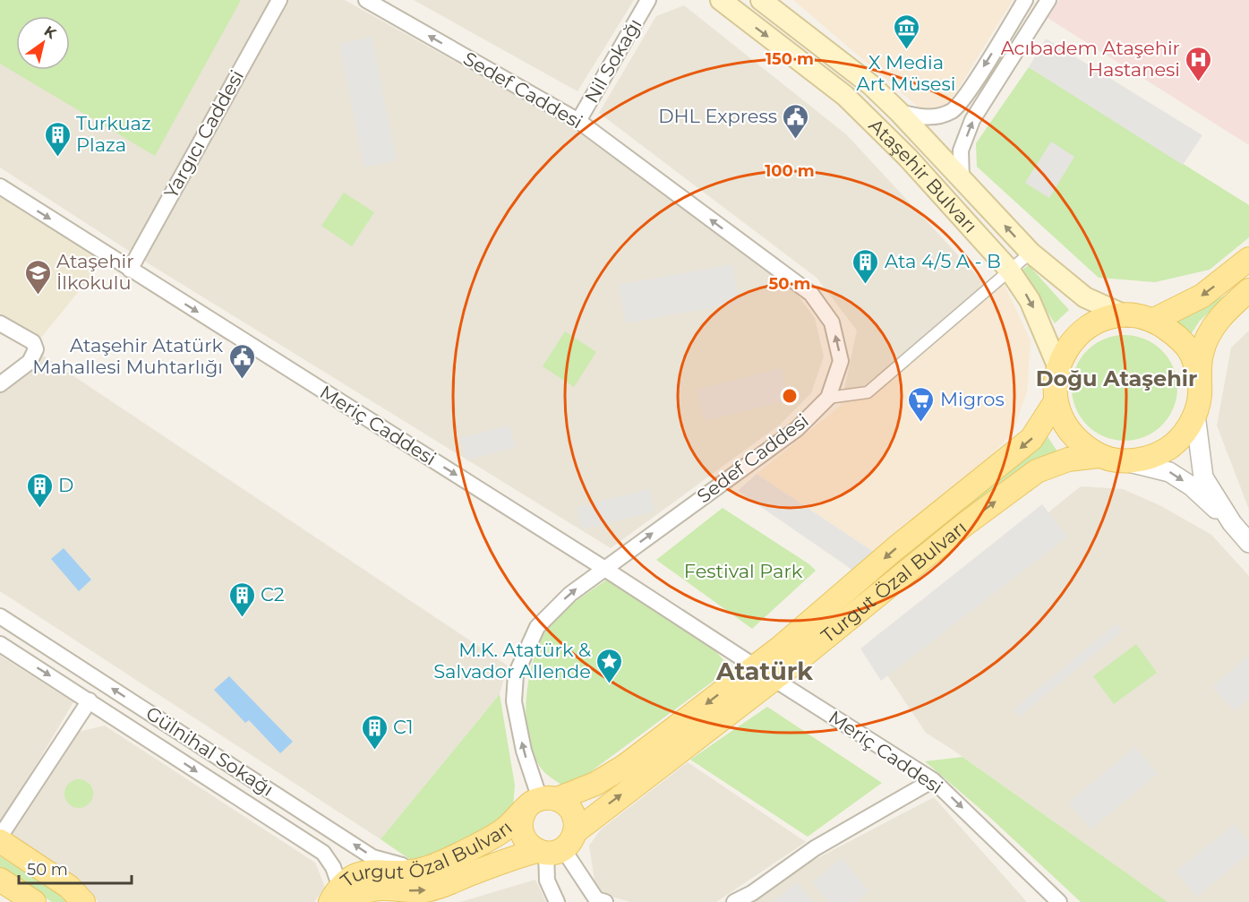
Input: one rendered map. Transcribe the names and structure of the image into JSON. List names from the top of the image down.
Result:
{
  "streets": {
    "main road": ["Ataşehir Bulvarı", "Turgut Özal Bulvarı"],
    "street": [
      "Nil Sokağı",
      "Sedef Caddesi",
      "Yargıcı Caddesi",
      "Meriç Caddesi",
      "Gülnihal Sokağı"
    ]
  },
  "crossings": [
    ["Nil Sokağı", "Sedef Caddesi"],
    ["Sedef Caddesi", "Meriç Caddesi"],
    ["Sedef Caddesi", "Turgut Özal Bulvarı"],
    ["Yargıcı Caddesi", "Meriç Caddesi"],
    ["Ataşehir Bulvarı", "Turgut Özal Bulvarı"],
    ["Meriç Caddesi", "Turgut Özal Bulvarı"],
    ["Turgut Özal Bulvarı", "Gülnihal Sokağı"]
  ],
  "one_way": ["Meriç Caddesi"],
  "districts": ["Doğu Ataşehir", "Atatürk"],
  "parks": ["Festival Park"],
  "places": {
    "museum": ["X Media Art Müsesi"],
    "hospital": ["Acıbadem Ataşehir Hastanesi"],
    "public building": ["DHL Express", "Ataşehir Atatürk Mahallesi Muhtarlığı"],
    "building": [
      "Turkuaz Plaza",
      "Ata 4/5 A - B",
      "D",
      "C2",
      "C1"
    ],
    "school or university": ["Ataşehir İlkokulu"],
    "supermarket": ["Migros"],
    "place": ["M.K. Atatürk & Salvador Allende"]
  },
  "scale_bar": "50 m",
  "north": "top right",
  "rings": ["150 m", "100 m", "50 m"]
}
